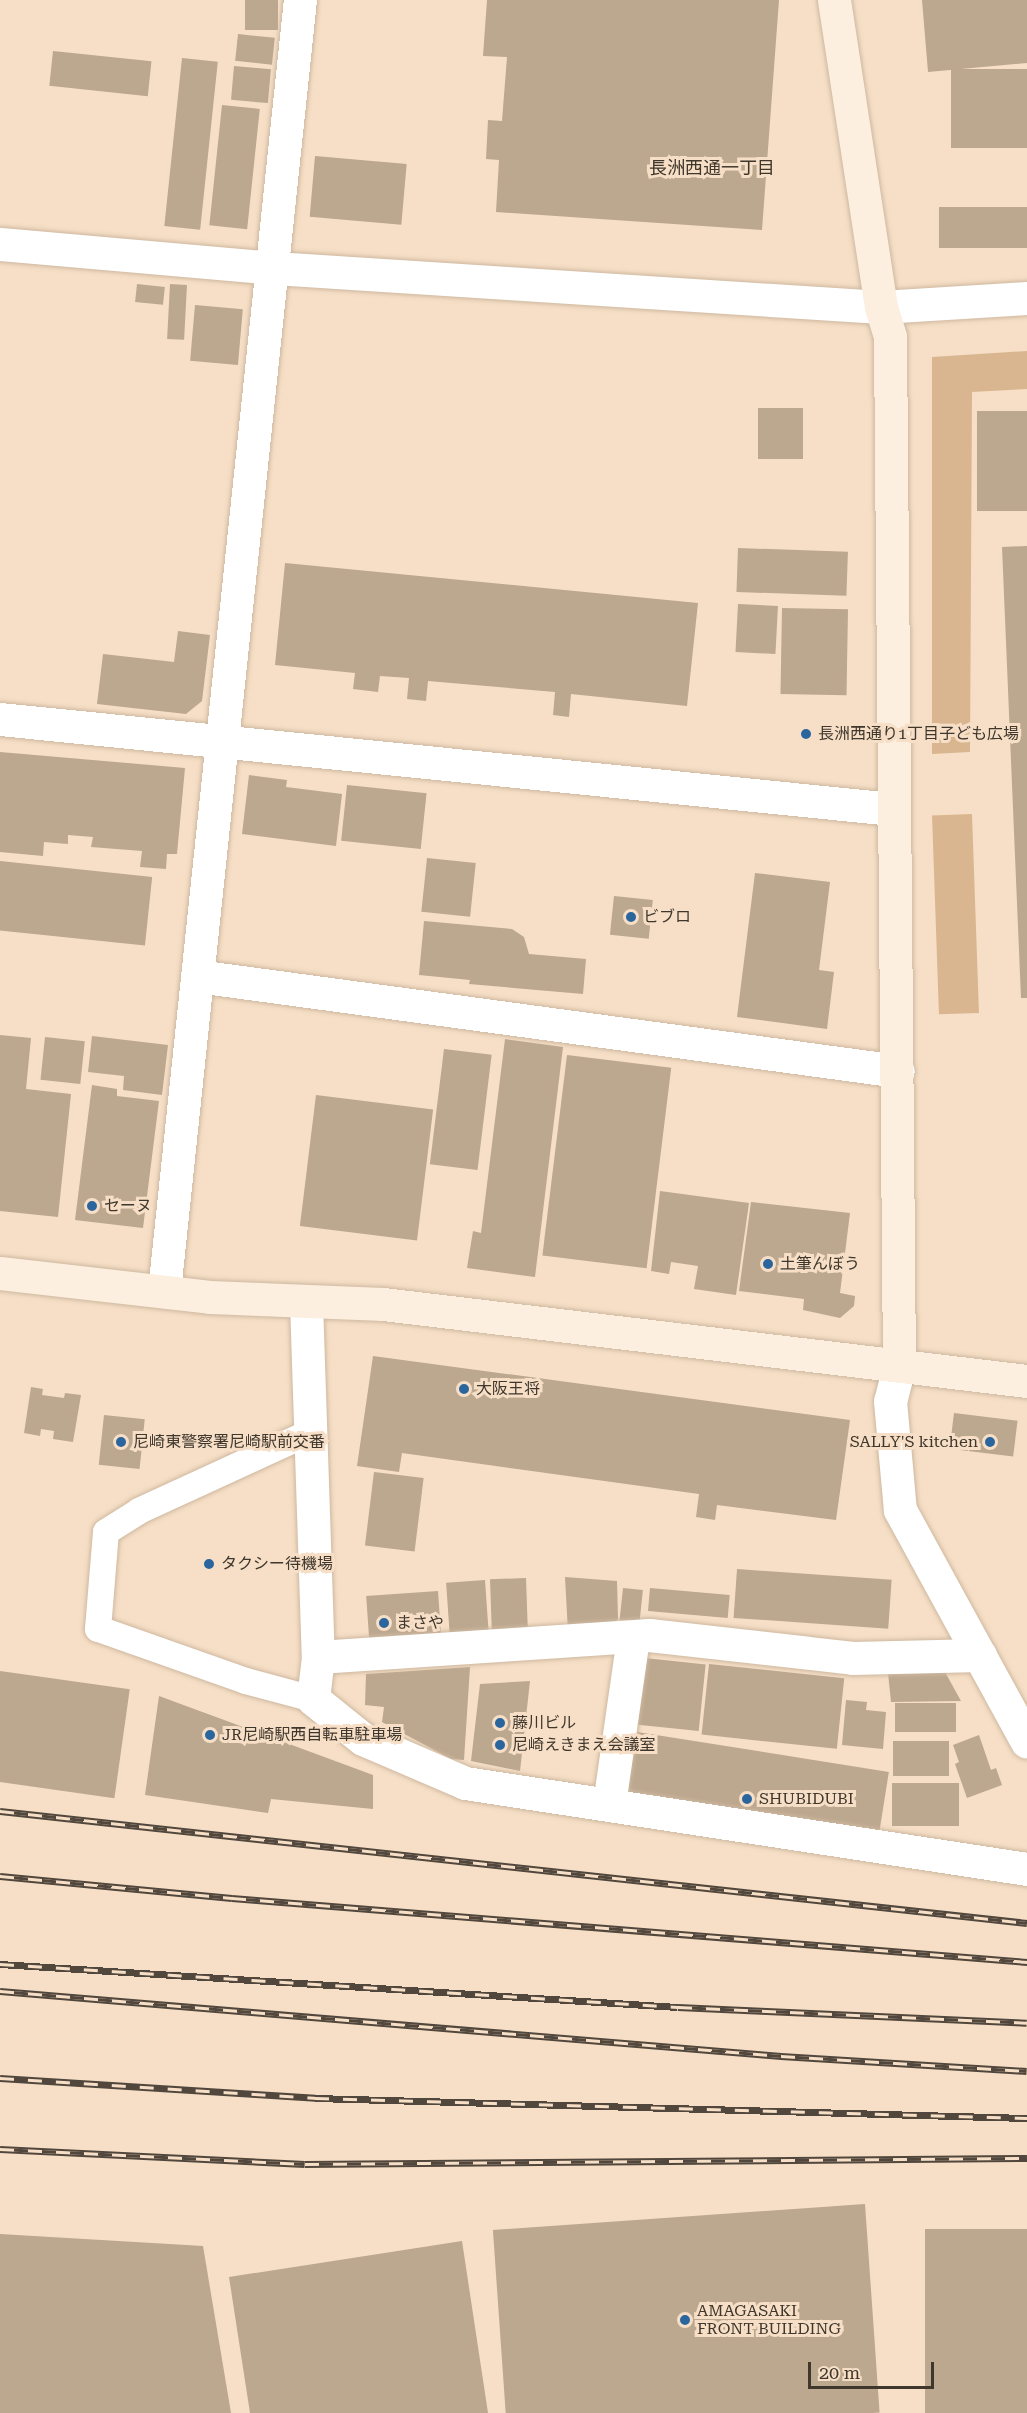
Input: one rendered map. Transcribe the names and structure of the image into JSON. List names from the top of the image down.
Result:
{
  "districts": ["長洲西通一丁目"],
  "places": [
    "長洲西通り1丁目子ども広場",
    "ビブロ",
    "セーヌ",
    "土筆んぼう",
    "大阪王将",
    "尼崎東警察署尼崎駅前交番",
    "SALLY'S kitchen",
    "タクシー待機場",
    "まさや",
    "藤川ビル",
    "JR尼崎駅西自転車駐車場",
    "尼崎えきまえ会議室",
    "SHUBIDUBI",
    "AMAGASAKI FRONT BUILDING"
  ],
  "scale_bar": "20 m"
}
